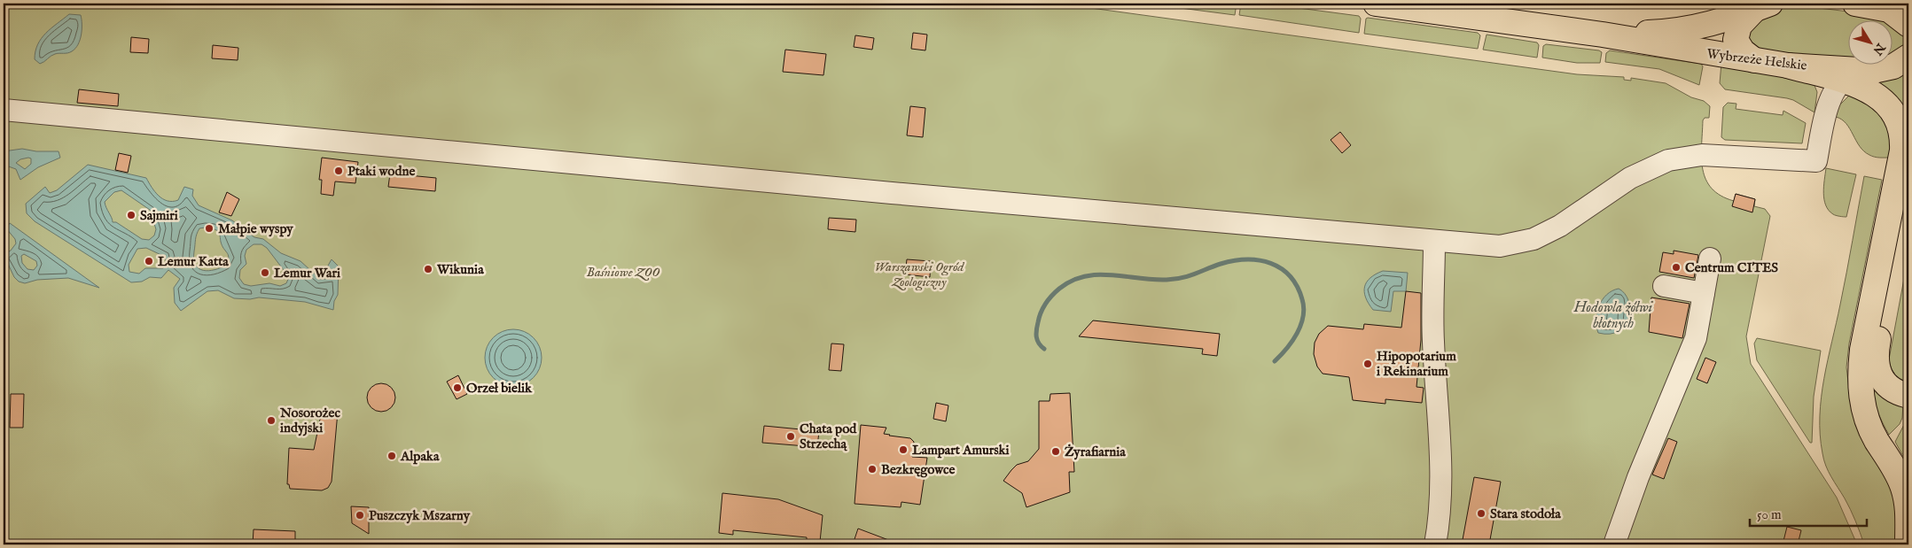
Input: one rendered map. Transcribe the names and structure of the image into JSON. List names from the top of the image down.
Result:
{
  "streets": {
    "main road": ["Wybrzeże Helskie"]
  },
  "water": ["Hodowla żółwi błotnych"],
  "parks": ["Warszawski Ogród Zoologiczny", "Baśniowe ZOO"],
  "places": [
    "Ptaki wodne",
    "Sajmiri",
    "Małpie wyspy",
    "Lemur Katta",
    "Centrum CITES",
    "Wikunia",
    "Lemur Wari",
    "Hipopotarium i Rekinarium",
    "Orzeł bielik",
    "Nosorożec indyjski",
    "Chata pod Strzechą",
    "Lampart Amurski",
    "Żyrafiarnia",
    "Alpaka",
    "Bezkręgowce",
    "Stara stodoła",
    "Puszczyk Mszarny"
  ],
  "scale_bar": "50 m",
  "north": "bottom right"
}
